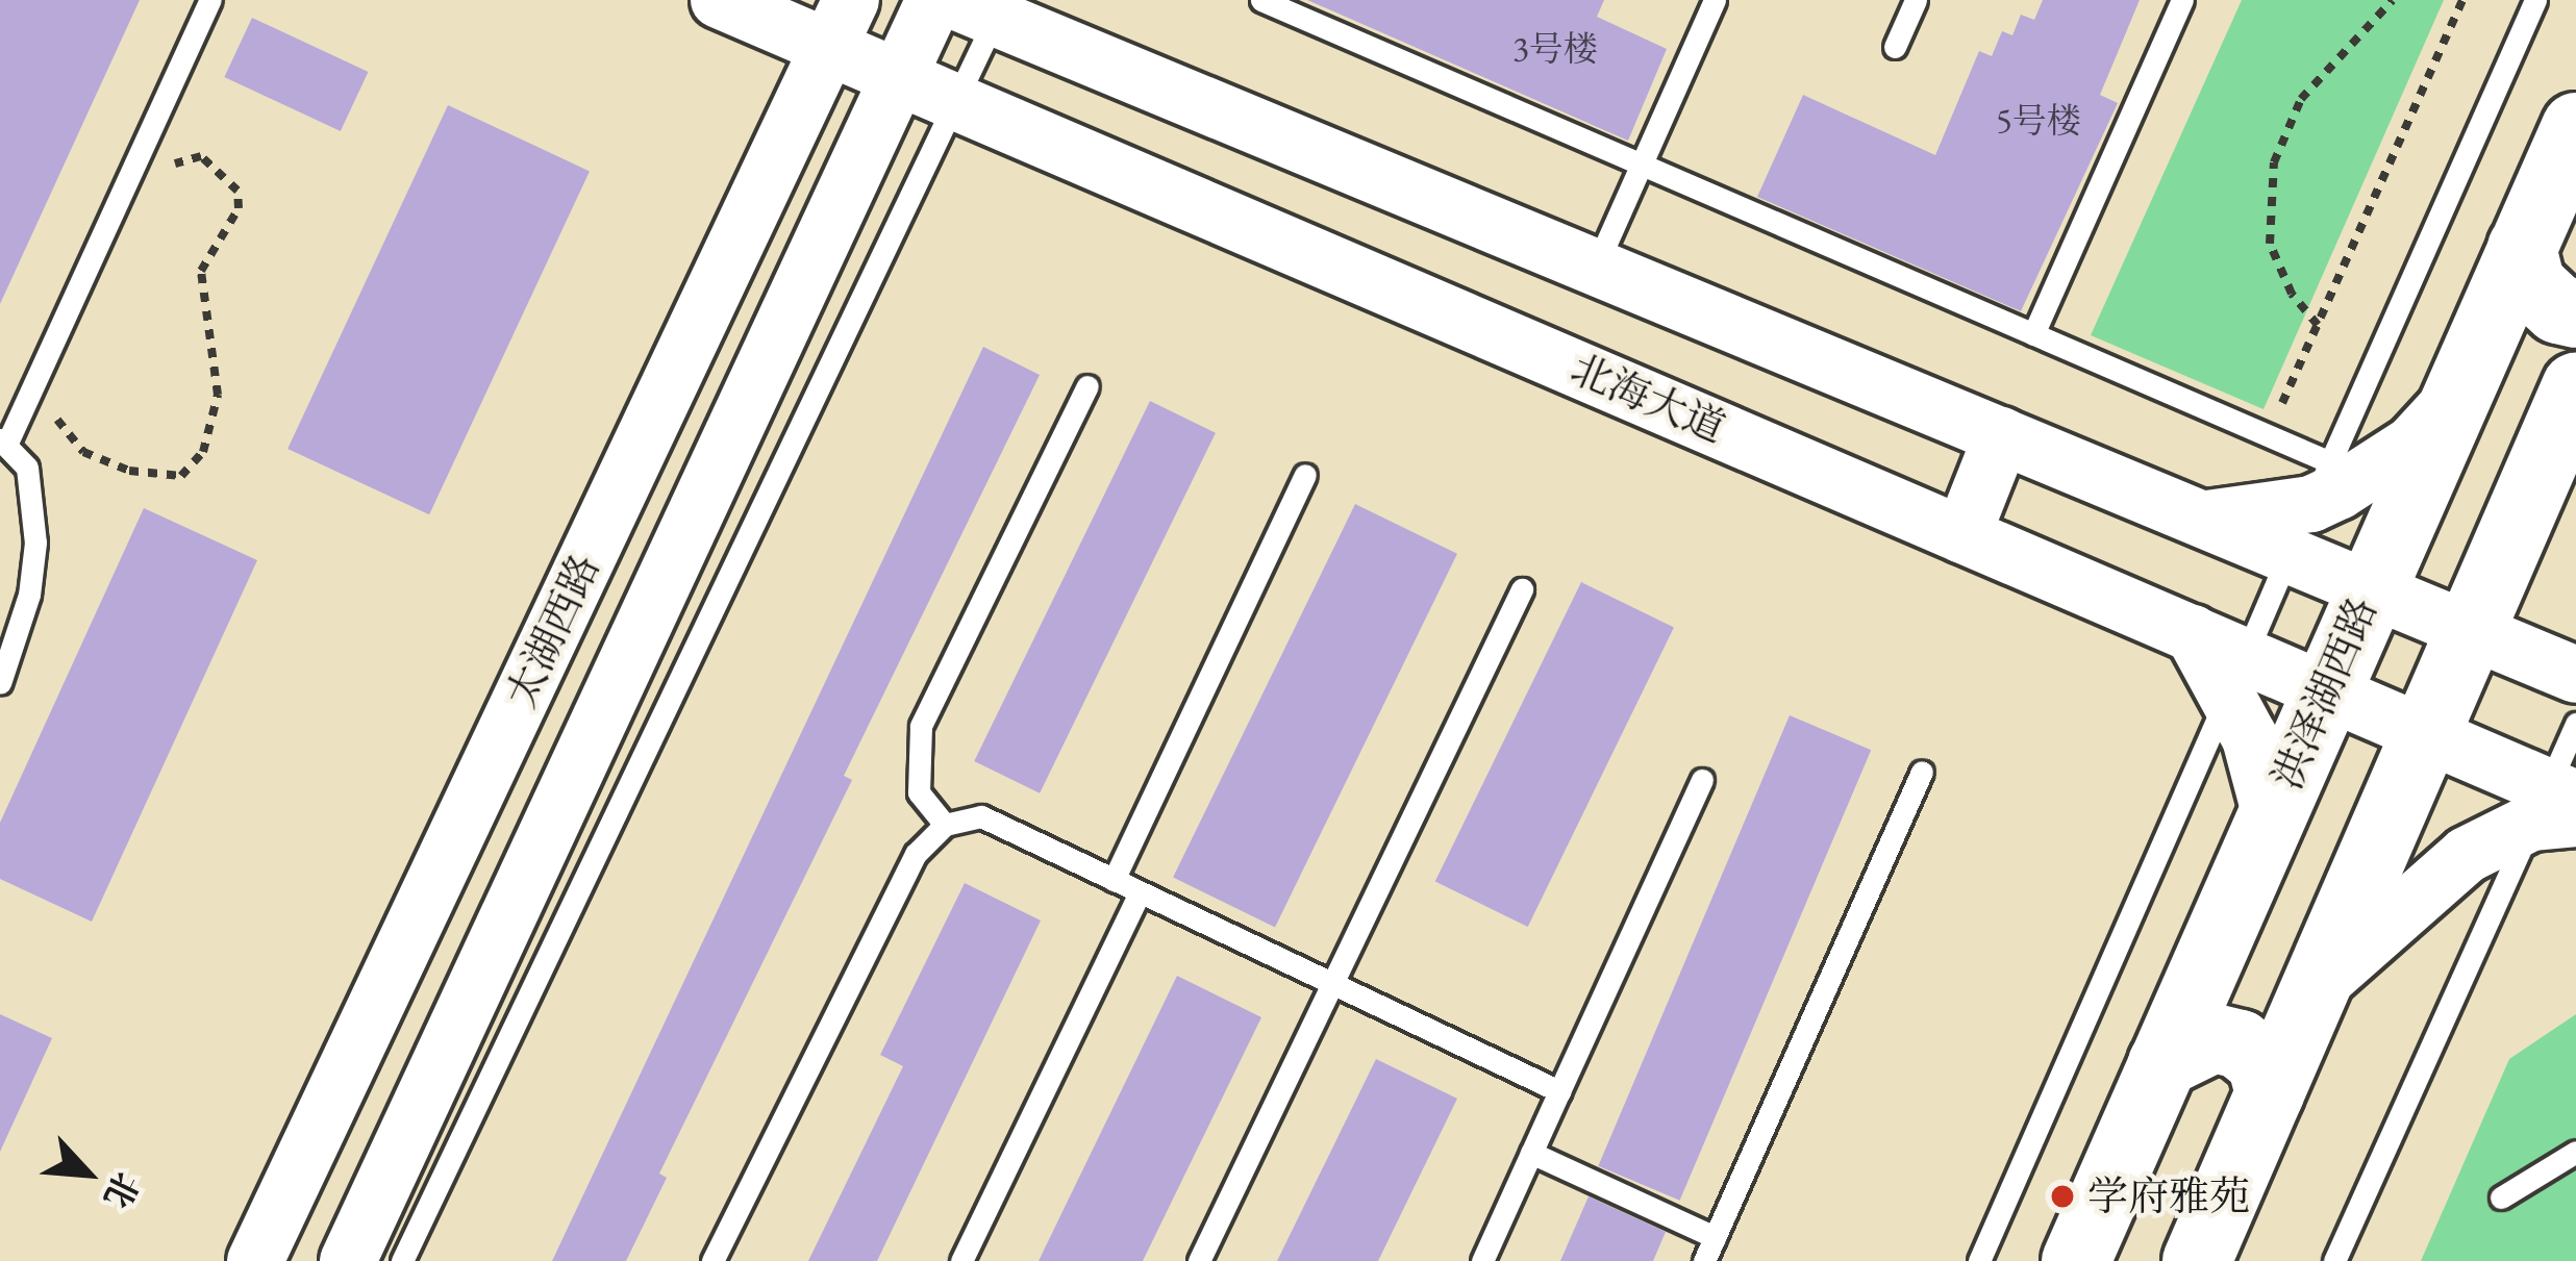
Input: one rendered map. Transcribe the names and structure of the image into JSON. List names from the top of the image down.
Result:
{
  "streets": {
    "main road": ["洪泽湖西路"],
    "street": ["北海大道", "太湖西路"]
  },
  "crossings": [
    ["北海大道", "太湖西路"],
    ["北海大道", "洪泽湖西路"]
  ],
  "places": ["学府雅苑"],
  "house_numbers": ["3号楼", "5号楼"],
  "north": "bottom right"
}
